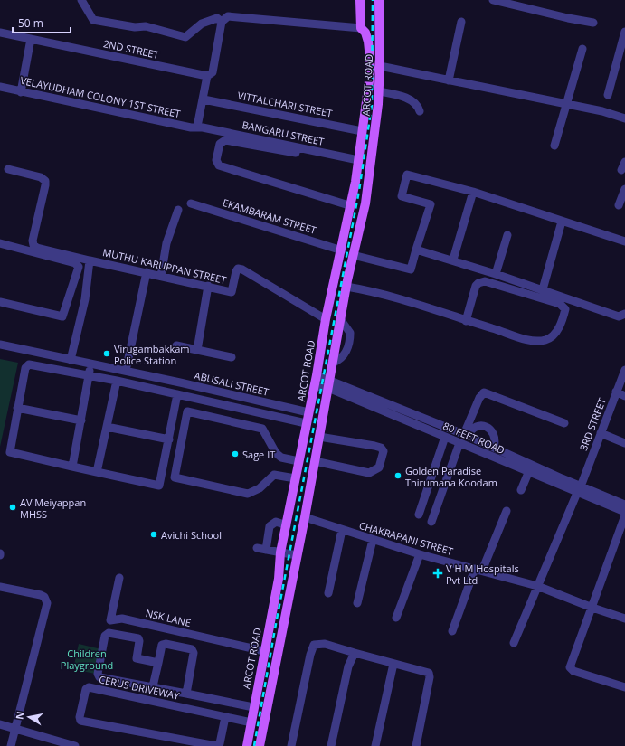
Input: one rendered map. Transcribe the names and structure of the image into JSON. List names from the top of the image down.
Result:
{
  "streets": {
    "main road": ["ARCOT ROAD"],
    "street": [
      "2ND STREET",
      "VELAYUDHAM COLONY 1ST STREET",
      "VITTALCHARI STREET",
      "BANGARU STREET",
      "EKAMBARAM STREET",
      "MUTHU KARUPPAN STREET",
      "ABUSALI STREET",
      "3RD STREET",
      "80 FEET ROAD",
      "CHAKRAPANI STREET",
      "NSK LANE",
      "CERUS DRIVEWAY"
    ]
  },
  "crossings": [
    ["ARCOT ROAD", "VITTALCHARI STREET"],
    ["ARCOT ROAD", "BANGARU STREET"],
    ["ARCOT ROAD", "EKAMBARAM STREET"],
    ["ARCOT ROAD", "MUTHU KARUPPAN STREET"],
    ["ARCOT ROAD", "ABUSALI STREET"],
    ["ARCOT ROAD", "80 FEET ROAD"],
    ["ARCOT ROAD", "CHAKRAPANI STREET"],
    ["ARCOT ROAD", "NSK LANE"],
    ["ARCOT ROAD", "CERUS DRIVEWAY"],
    ["VELAYUDHAM COLONY 1ST STREET", "BANGARU STREET"],
    ["MUTHU KARUPPAN STREET", "ABUSALI STREET"],
    ["3RD STREET", "80 FEET ROAD"],
    ["3RD STREET", "CHAKRAPANI STREET"]
  ],
  "parks": ["Children Playground"],
  "places": {
    "other": [
      "Virugambakkam Police Station",
      "Sage IT",
      "Golden Paradise Thirumana Koodam",
      "AV Meiyappan MHSS",
      "Avichi School"
    ],
    "health": ["V H M Hospitals Pvt Ltd"]
  },
  "scale_bar": "50 m",
  "north": "left"
}
